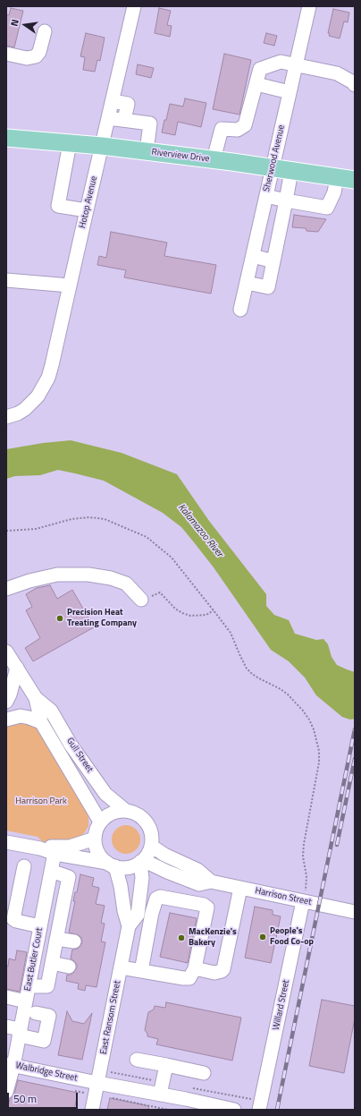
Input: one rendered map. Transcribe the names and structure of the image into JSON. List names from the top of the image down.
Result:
{
  "streets": {
    "main road": ["Riverview Drive"],
    "street": [
      "Sherwood Avenue",
      "Hotop Avenue",
      "Gull Street",
      "Harrison Street",
      "East Butler Court",
      "Willard Street",
      "East Ransom Street",
      "Walbridge Street"
    ]
  },
  "crossings": [
    ["Riverview Drive", "Sherwood Avenue"],
    ["Riverview Drive", "Hotop Avenue"],
    ["Gull Street", "Harrison Street"],
    ["Gull Street", "East Ransom Street"],
    ["Harrison Street", "Willard Street"],
    ["Harrison Street", "East Ransom Street"],
    ["East Butler Court", "Walbridge Street"],
    ["East Ransom Street", "Walbridge Street"]
  ],
  "water": ["Kalamazoo River"],
  "parks": ["Harrison Park"],
  "places": ["Precision Heat Treating Company", "People's Food Co-op", "MacKenzie's Bakery"],
  "scale_bar": "50 m",
  "north": "left"
}
